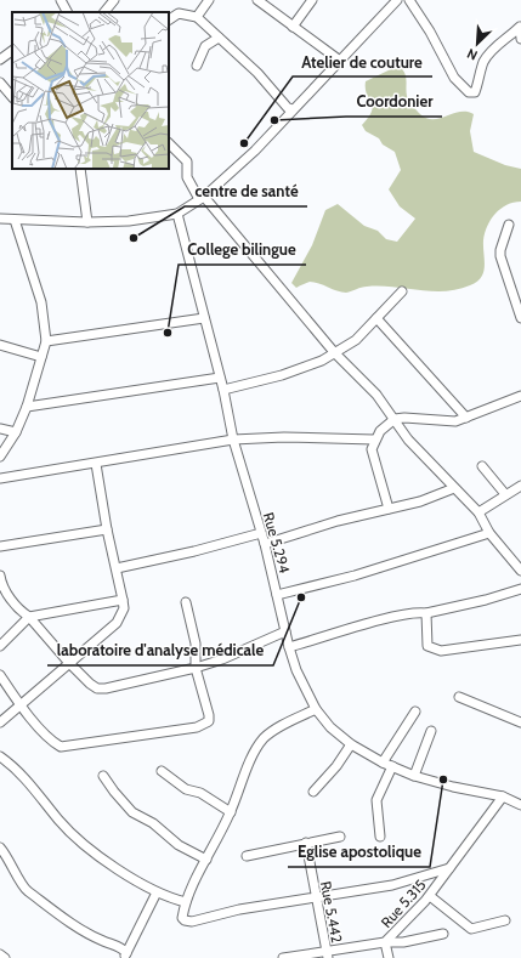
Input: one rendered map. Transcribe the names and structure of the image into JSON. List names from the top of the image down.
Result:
{
  "streets": {
    "street": ["Rue 5.294", "Rue 5.315", "Rue 5.442"]
  },
  "crossings": [
    ["Rue 5.294", "Rue 5.315"],
    ["Rue 5.315", "Rue 5.442"]
  ],
  "places": [
    "Coordonier",
    "Atelier de couture",
    "centre de santé",
    "College bilingue",
    "laboratoire d'analyse médicale",
    "Eglise apostolique"
  ],
  "north": "bottom left"
}
